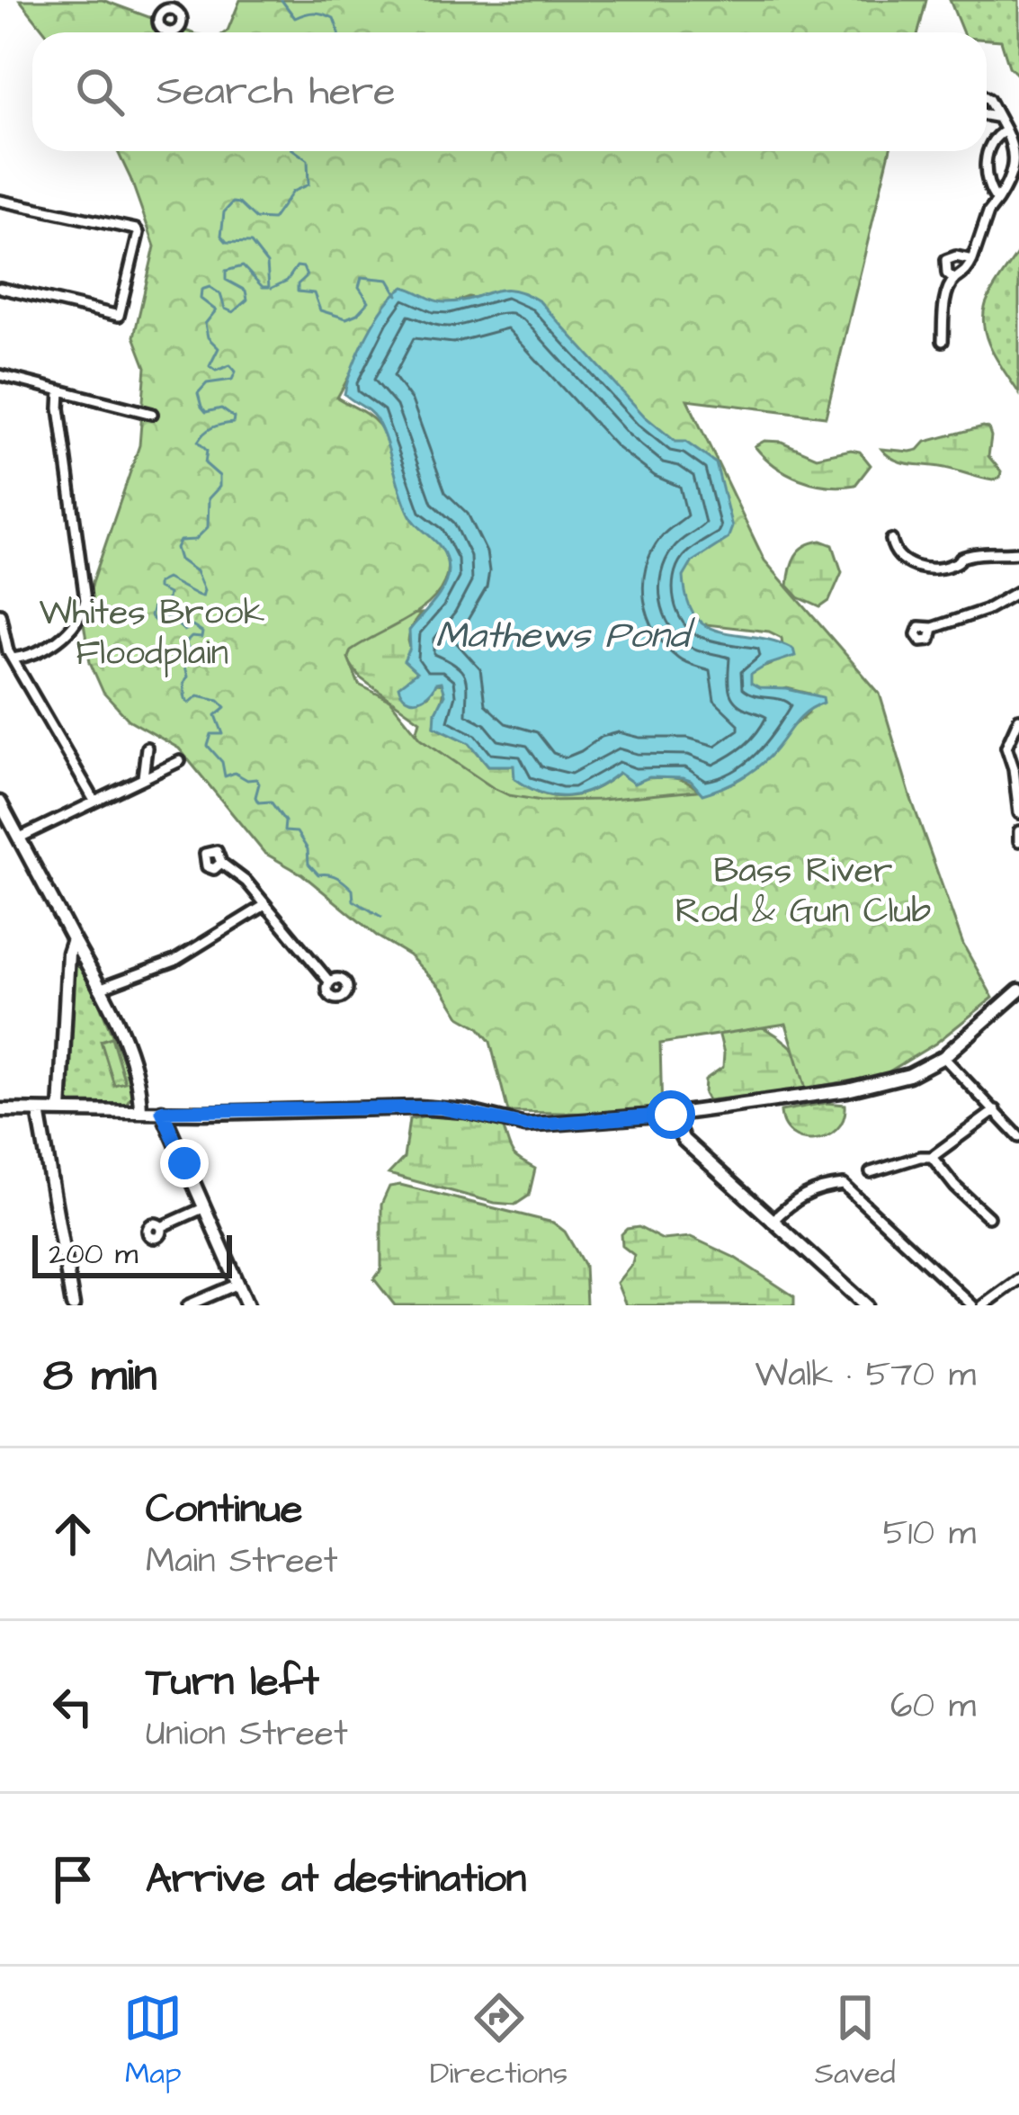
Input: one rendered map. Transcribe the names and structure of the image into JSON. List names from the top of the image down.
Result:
{
  "water": ["Mathews Pond"],
  "parks": ["Whites Brook Floodplain", "Bass River Rod & Gun Club"],
  "scale_bar": "200 m",
  "page": {
    "search": "Search here",
    "scale": "200 m",
    "heading": ["8 min", "Walk · 570 m"],
    "list": [
      ["Continue", "Main Street", "510 m"],
      ["Turn left", "Union Street", "60 m"],
      "Arrive at destination"
    ],
    "nav": ["Map", "Directions", "Saved"]
  }
}
